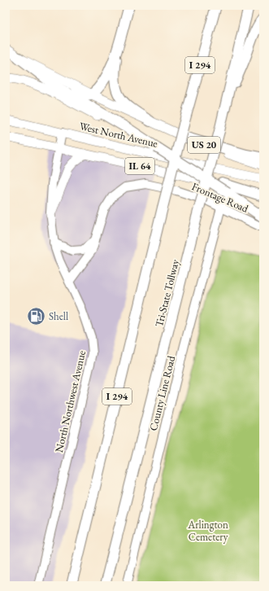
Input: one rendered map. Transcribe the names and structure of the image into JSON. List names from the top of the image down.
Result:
{
  "streets": {
    "highway": ["I 294", "US 20", "Tri-State Tollway"],
    "main road": ["West North Avenue", "IL 64"],
    "street": ["Frontage Road", "County Line Road", "North Northwest Avenue"]
  },
  "crossings": [
    ["West North Avenue", "North Northwest Avenue"],
    ["US 20", "IL 64"],
    ["IL 64", "North Northwest Avenue"],
    ["Frontage Road", "County Line Road"],
    ["Frontage Road", "North Northwest Avenue"]
  ],
  "parks": ["Arlington Cemetery"],
  "places": {
    "fuel station": ["Shell"]
  }
}
